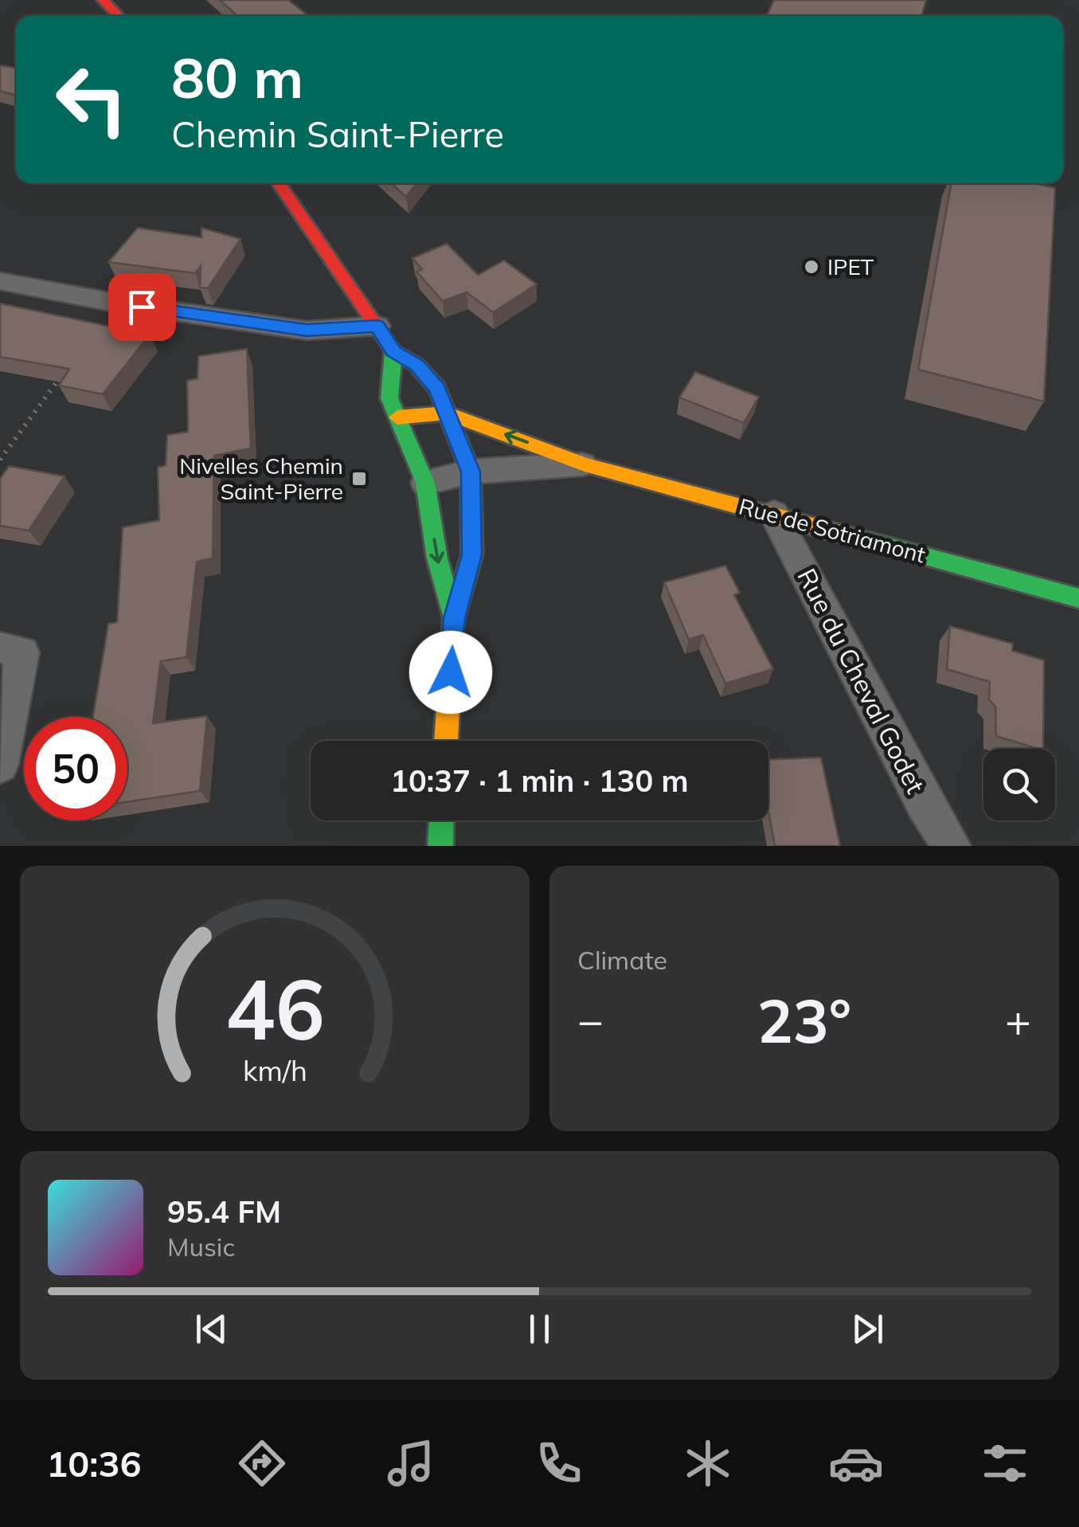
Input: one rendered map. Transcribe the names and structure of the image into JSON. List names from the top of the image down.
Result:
{
  "streets": {
    "main road": ["Rue de Sotriamont"],
    "street": ["Rue du Cheval Godet"]
  },
  "crossings": [
    ["Rue de Sotriamont", "Rue du Cheval Godet"]
  ],
  "places": {
    "other": ["IPET"],
    "transit": ["Nivelles Chemin Saint-Pierre"]
  },
  "page": {
    "turn": ["80 m", "Chemin Saint-Pierre"],
    "limit": "50",
    "trip": "10:37 · 1 min · 130 m",
    "tile": "Climate",
    "heat": ["−", "23°", "+"],
    "song": ["95.4 FM", "Music"],
    "tabs": "10:36",
    "gauge": ["46", "km/h"]
  }
}
